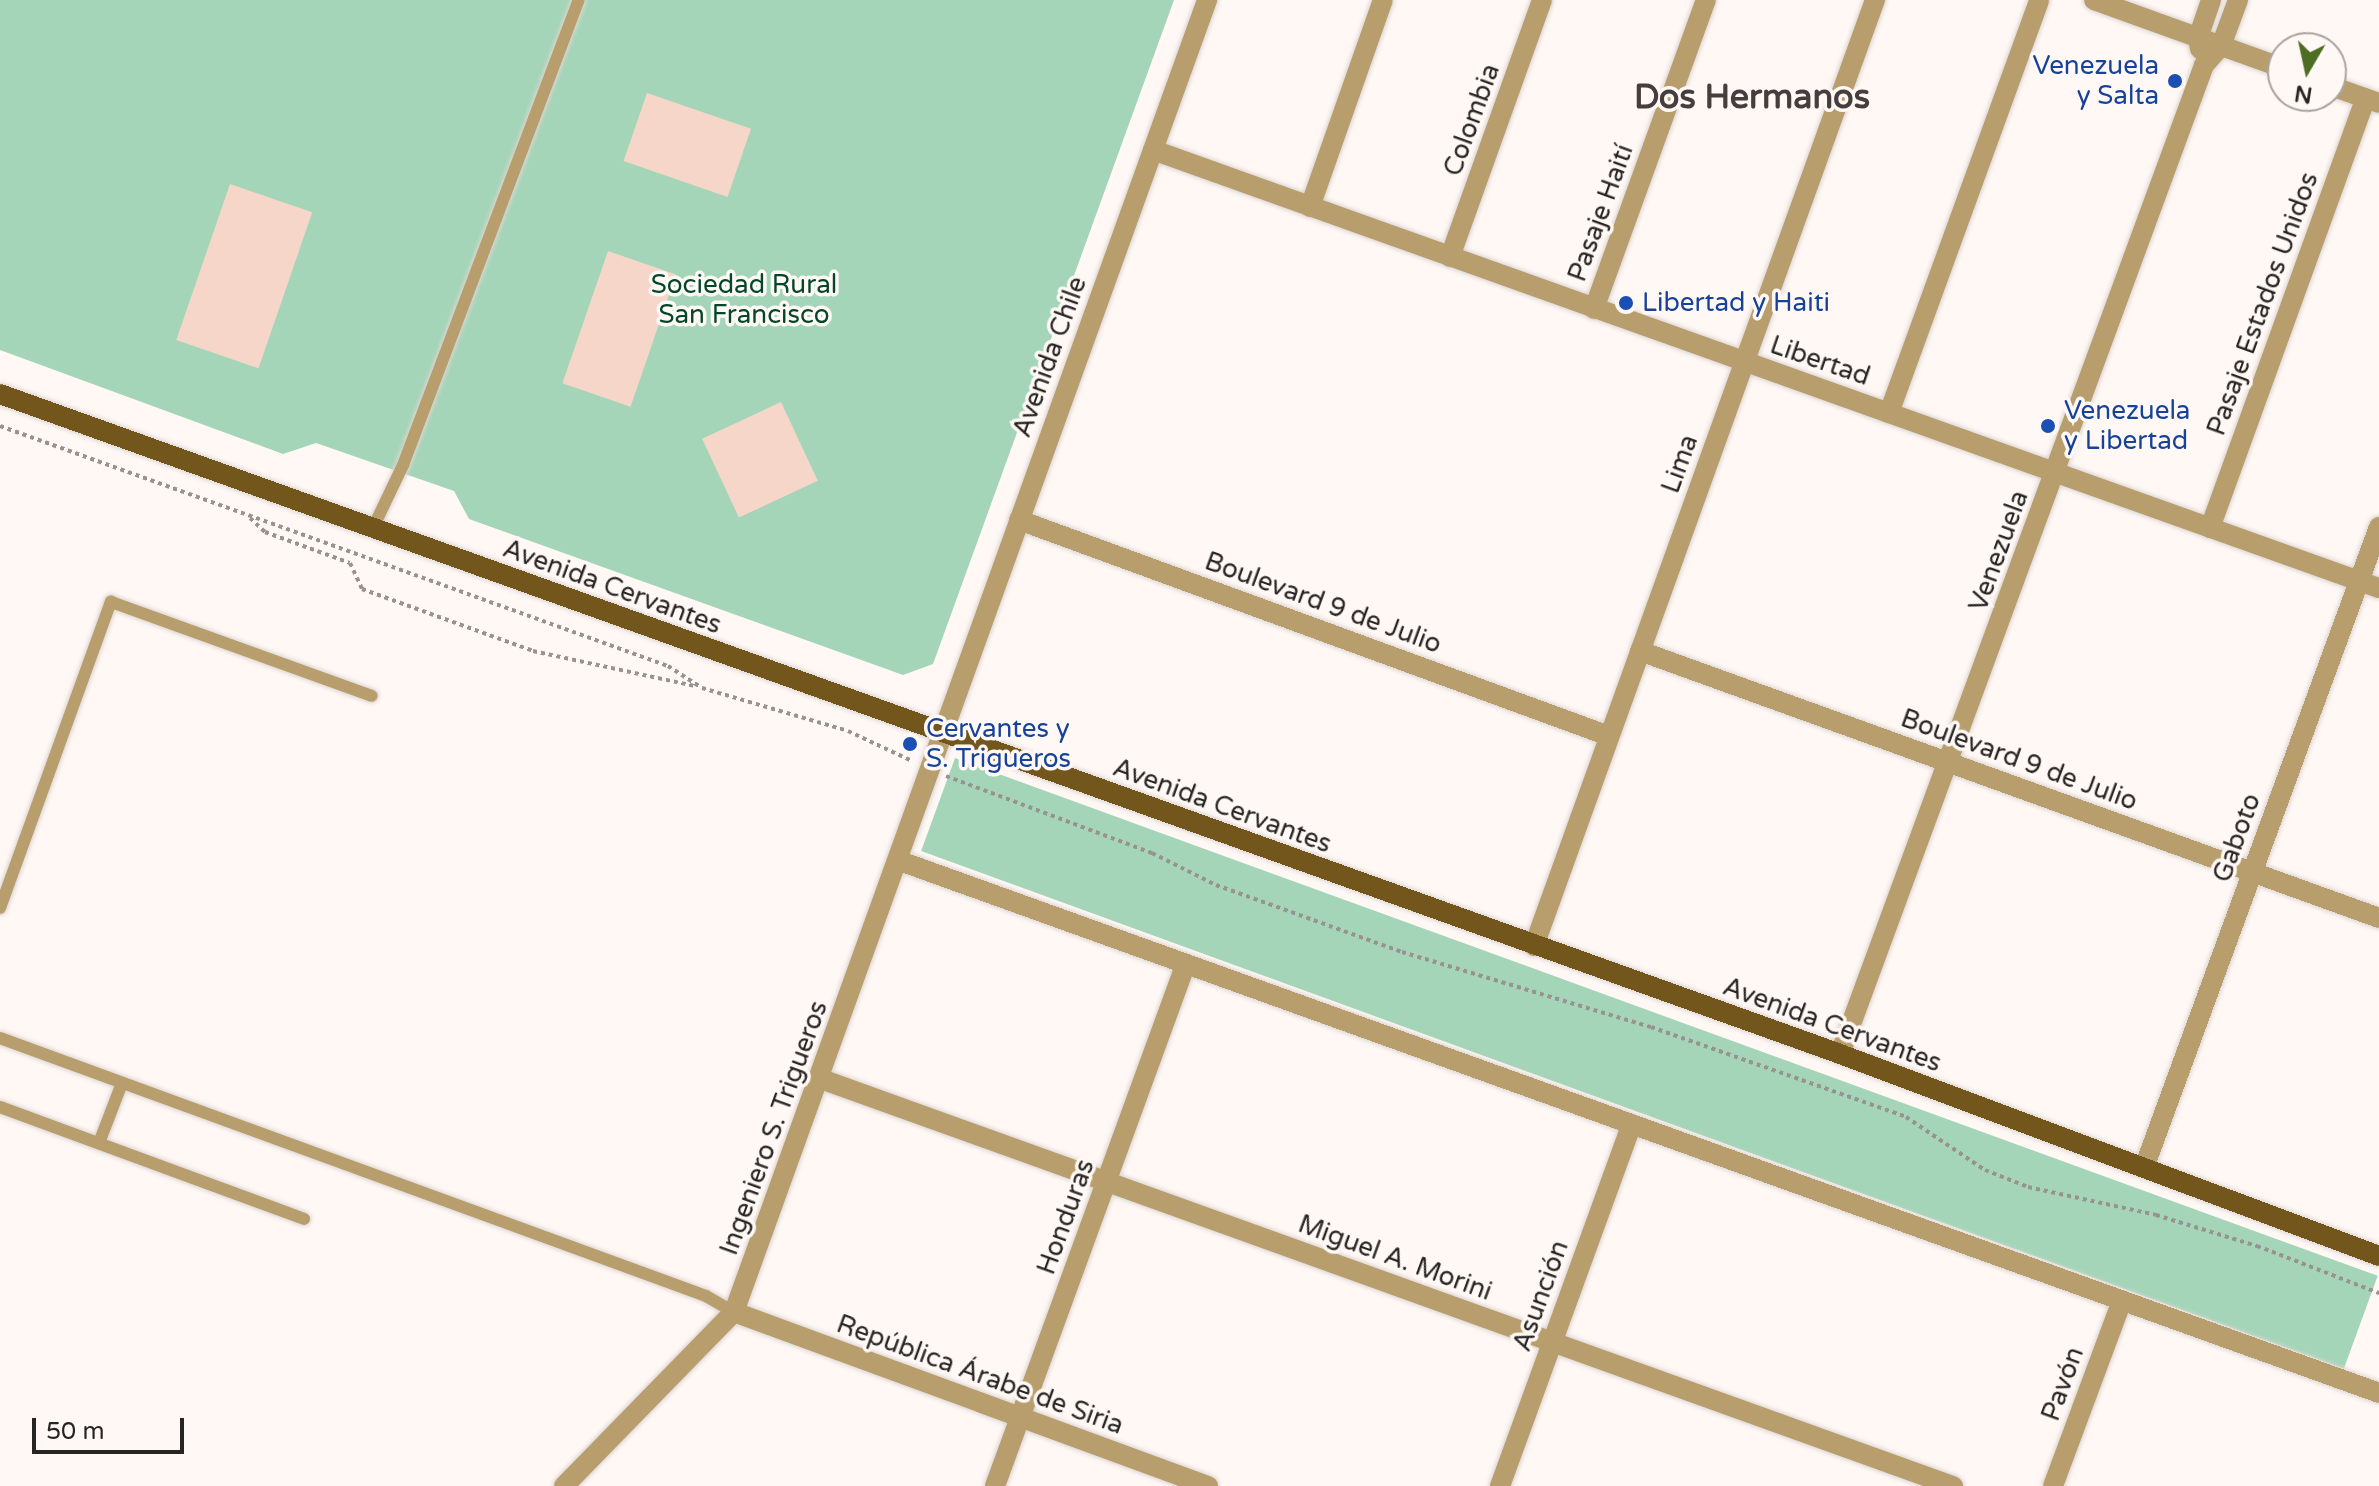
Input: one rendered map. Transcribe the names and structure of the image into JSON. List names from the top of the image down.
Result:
{
  "streets": {
    "main road": ["Avenida Cervantes"],
    "street": [
      "Colombia",
      "Pasaje Haití",
      "Pasaje Estados Unidos",
      "Avenida Chile",
      "Libertad",
      "Lima",
      "Venezuela",
      "Boulevard 9 de Julio",
      "Gaboto",
      "Ingeniero S. Trigueros",
      "Honduras",
      "Miguel A. Morini",
      "Asunción",
      "República Árabe de Siria",
      "Pavón"
    ]
  },
  "crossings": [
    ["Colombia", "Libertad"],
    ["Pasaje Haití", "Libertad"],
    ["Pasaje Estados Unidos", "Libertad"],
    ["Avenida Chile", "Libertad"],
    ["Avenida Chile", "Avenida Cervantes"],
    ["Avenida Chile", "Boulevard 9 de Julio"],
    ["Avenida Chile", "Ingeniero S. Trigueros"],
    ["Libertad", "Lima"],
    ["Libertad", "Venezuela"],
    ["Libertad", "Gaboto"],
    ["Lima", "Avenida Cervantes"],
    ["Lima", "Boulevard 9 de Julio"],
    ["Venezuela", "Avenida Cervantes"],
    ["Venezuela", "Boulevard 9 de Julio"],
    ["Avenida Cervantes", "Gaboto"],
    ["Avenida Cervantes", "Ingeniero S. Trigueros"],
    ["Boulevard 9 de Julio", "Gaboto"],
    ["Ingeniero S. Trigueros", "Miguel A. Morini"],
    ["Ingeniero S. Trigueros", "República Árabe de Siria"],
    ["Honduras", "Miguel A. Morini"],
    ["Honduras", "República Árabe de Siria"],
    ["Miguel A. Morini", "Asunción"]
  ],
  "districts": ["Dos Hermanos"],
  "parks": ["Sociedad Rural San Francisco"],
  "places": [
    "Venezuela y Salta",
    "Libertad y Haiti",
    "Venezuela y Libertad",
    "Cervantes y S. Trigueros"
  ],
  "scale_bar": "50 m",
  "north": "bottom"
}
